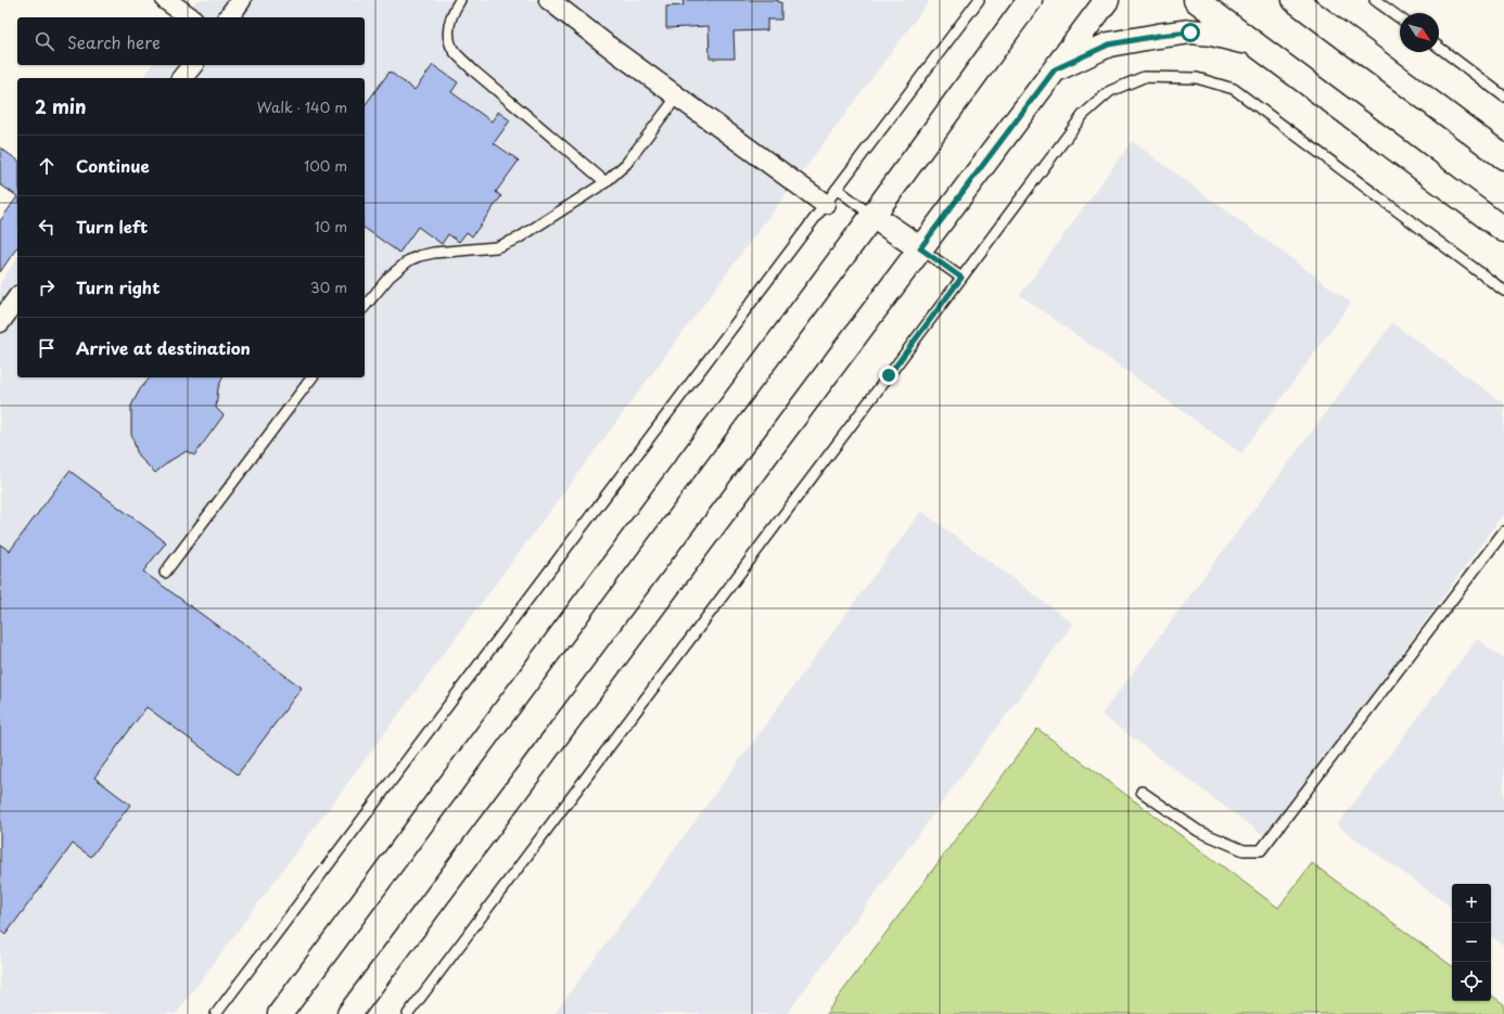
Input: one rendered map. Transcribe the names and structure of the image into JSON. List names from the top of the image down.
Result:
{
  "north": "bottom right",
  "page": {
    "search": "Search here",
    "heading": ["2 min", "Walk · 140 m"],
    "list": [
      ["Continue", "100 m"],
      ["Turn left", "10 m"],
      ["Turn right", "30 m"],
      "Arrive at destination"
    ],
    "map_buttons": ["+", "−"]
  }
}
